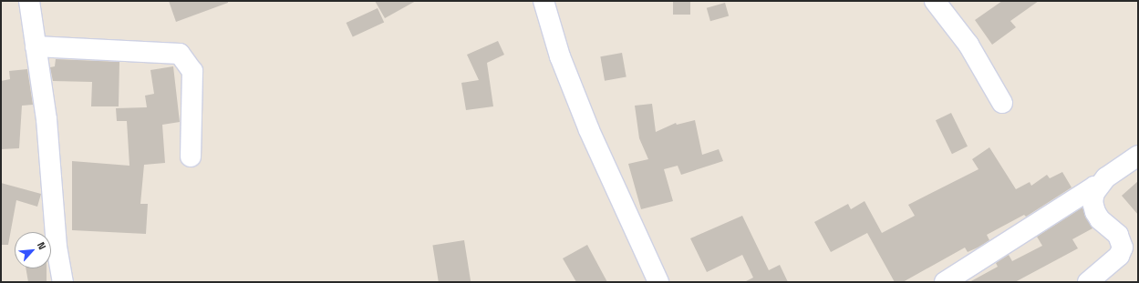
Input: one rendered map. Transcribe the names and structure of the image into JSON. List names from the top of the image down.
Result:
{
  "north": "top right"
}
